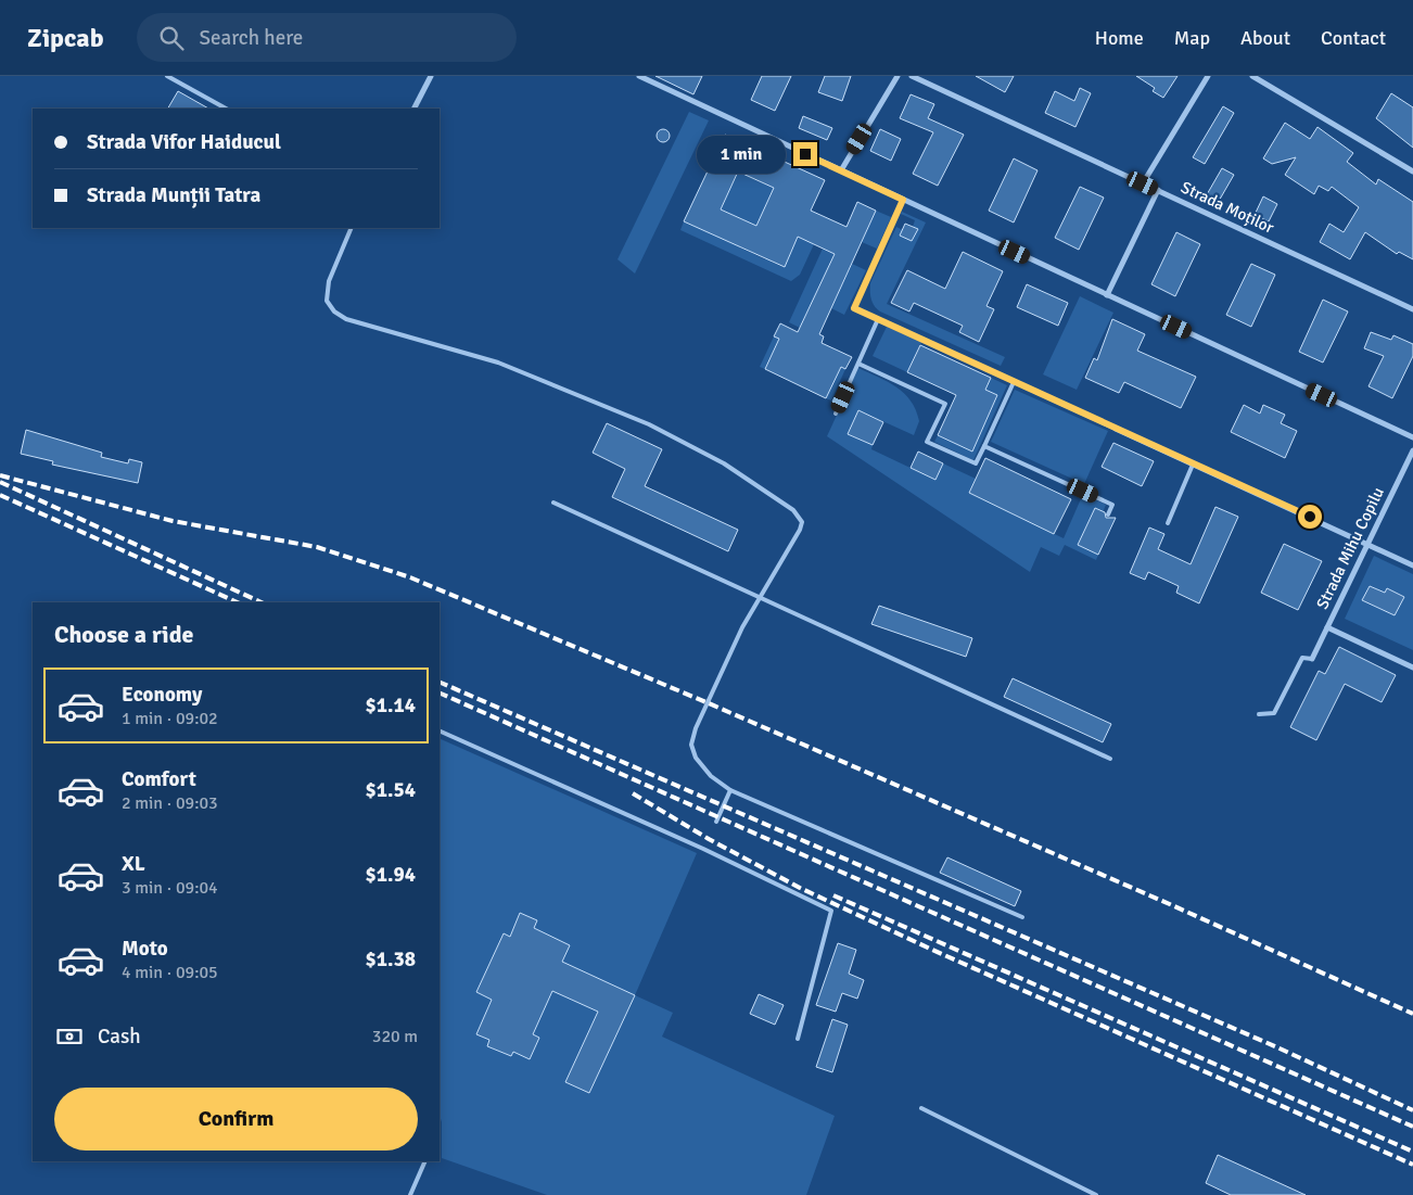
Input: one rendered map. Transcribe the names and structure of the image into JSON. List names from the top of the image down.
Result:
{
  "streets": {
    "street": ["Strada Moților", "Strada Mihu Copilu"]
  },
  "page": {
    "header": "Zipcab",
    "search": "Search here",
    "nav": [
      "Home",
      "Map",
      "About",
      "Contact"
    ],
    "banner": ["Strada Vifor Haiducul", "Strada Munții Tatra"],
    "bubble": "1 min",
    "heading": "Choose a ride",
    "list": [
      {
        "name": "Economy",
        "note": "1 min · 09:02",
        "value": "$1.14"
      },
      {
        "name": "Comfort",
        "note": "2 min · 09:03",
        "value": "$1.54"
      },
      {
        "name": "XL",
        "note": "3 min · 09:04",
        "value": "$1.94"
      },
      {
        "name": "Moto",
        "note": "4 min · 09:05",
        "value": "$1.38"
      }
    ],
    "pay": ["Cash", "320 m"],
    "buttons": "Confirm"
  }
}
